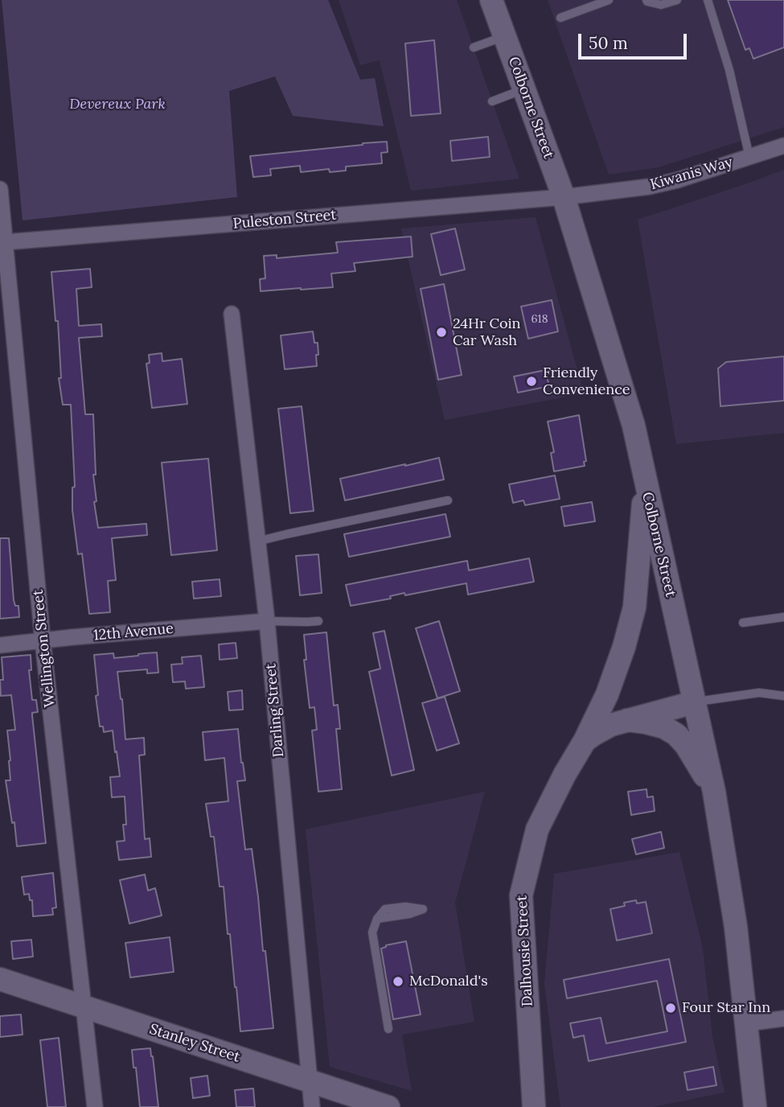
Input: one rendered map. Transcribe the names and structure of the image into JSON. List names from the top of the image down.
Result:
{
  "streets": {
    "main road": ["Colborne Street", "Dalhousie Street", "Stanley Street"],
    "street": [
      "Kiwanis Way",
      "Puleston Street",
      "12th Avenue",
      "Wellington Street",
      "Darling Street"
    ]
  },
  "crossings": [
    ["Colborne Street", "Kiwanis Way"],
    ["Colborne Street", "Puleston Street"],
    ["Colborne Street", "Dalhousie Street"],
    ["Kiwanis Way", "Puleston Street"],
    ["Puleston Street", "Wellington Street"],
    ["12th Avenue", "Wellington Street"],
    ["12th Avenue", "Darling Street"],
    ["Wellington Street", "Stanley Street"],
    ["Darling Street", "Stanley Street"]
  ],
  "parks": ["Devereux Park"],
  "places": [
    "24Hr Coin Car Wash",
    "Friendly Convenience",
    "McDonald's",
    "Four Star Inn"
  ],
  "house_numbers": ["618"],
  "scale_bar": "50 m"
}
